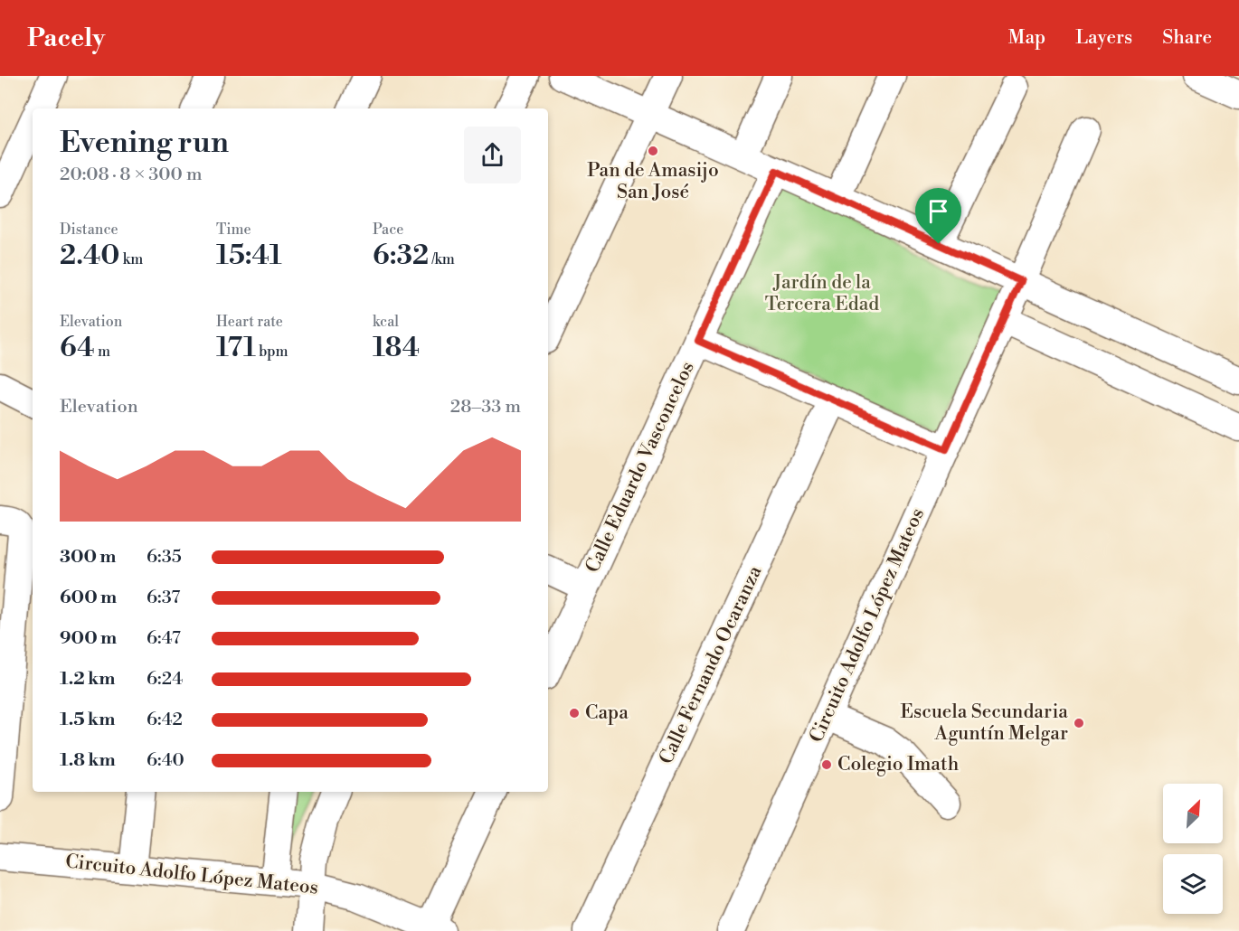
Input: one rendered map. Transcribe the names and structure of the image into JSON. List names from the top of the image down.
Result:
{
  "streets": {
    "street": ["Calle Eduardo Vasconcelos", "Circuito Adolfo López Mateos", "Calle Fernando Ocaranza"]
  },
  "parks": ["Jardín de la Tercera Edad"],
  "places": [
    "Pan de Amasijo San José",
    "Capa",
    "Escuela Secundaria Aguntín Melgar",
    "Colegio Imath"
  ],
  "north": "top right",
  "page": {
    "header": "Pacely",
    "nav": ["Map", "Layers", "Share"],
    "heading": ["Evening run", "20:08 · 8 × 300 m"],
    "stats": [
      ["Distance", "2.40 km"],
      ["Time", "15:41"],
      ["Pace", "6:32 /km"],
      ["Elevation", "64 m"],
      ["Heart rate", "171 bpm"],
      ["kcal", "184"]
    ],
    "chart": ["Elevation", "28–33 m"],
    "list": [
      {
        "name": "300 m",
        "note": "6:35"
      },
      {
        "name": "600 m",
        "note": "6:37"
      },
      {
        "name": "900 m",
        "note": "6:47"
      },
      {
        "name": "1.2 km",
        "note": "6:24"
      },
      {
        "name": "1.5 km",
        "note": "6:42"
      },
      {
        "name": "1.8 km",
        "note": "6:40"
      }
    ]
  }
}
